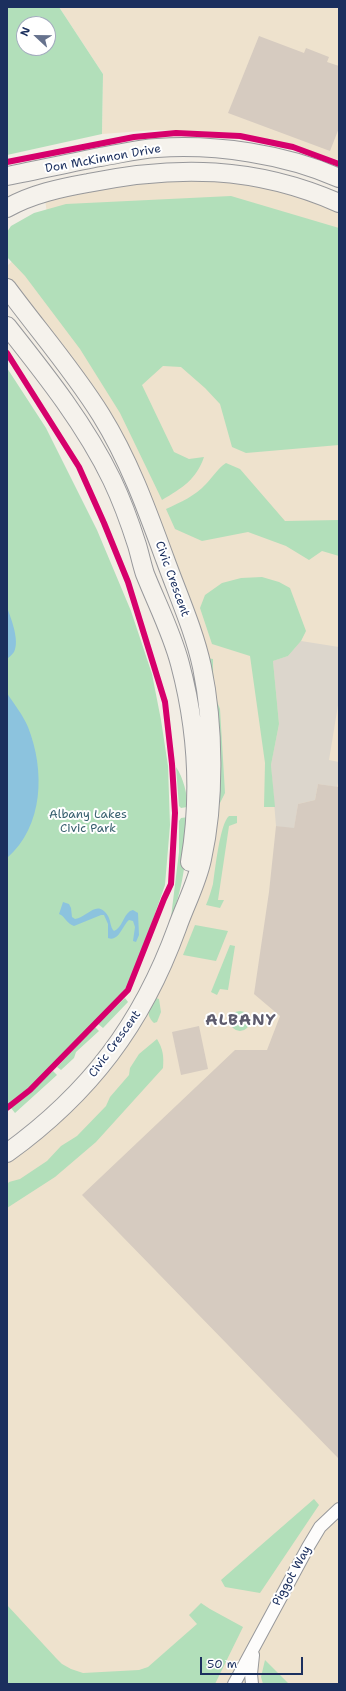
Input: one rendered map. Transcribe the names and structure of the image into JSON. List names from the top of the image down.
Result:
{
  "streets": {
    "street": ["Don McKinnon Drive", "Civic Crescent", "Piggot Way"]
  },
  "districts": ["ALBANY"],
  "parks": ["Albany Lakes Civic Park"],
  "scale_bar": "50 m",
  "north": "left"
}
